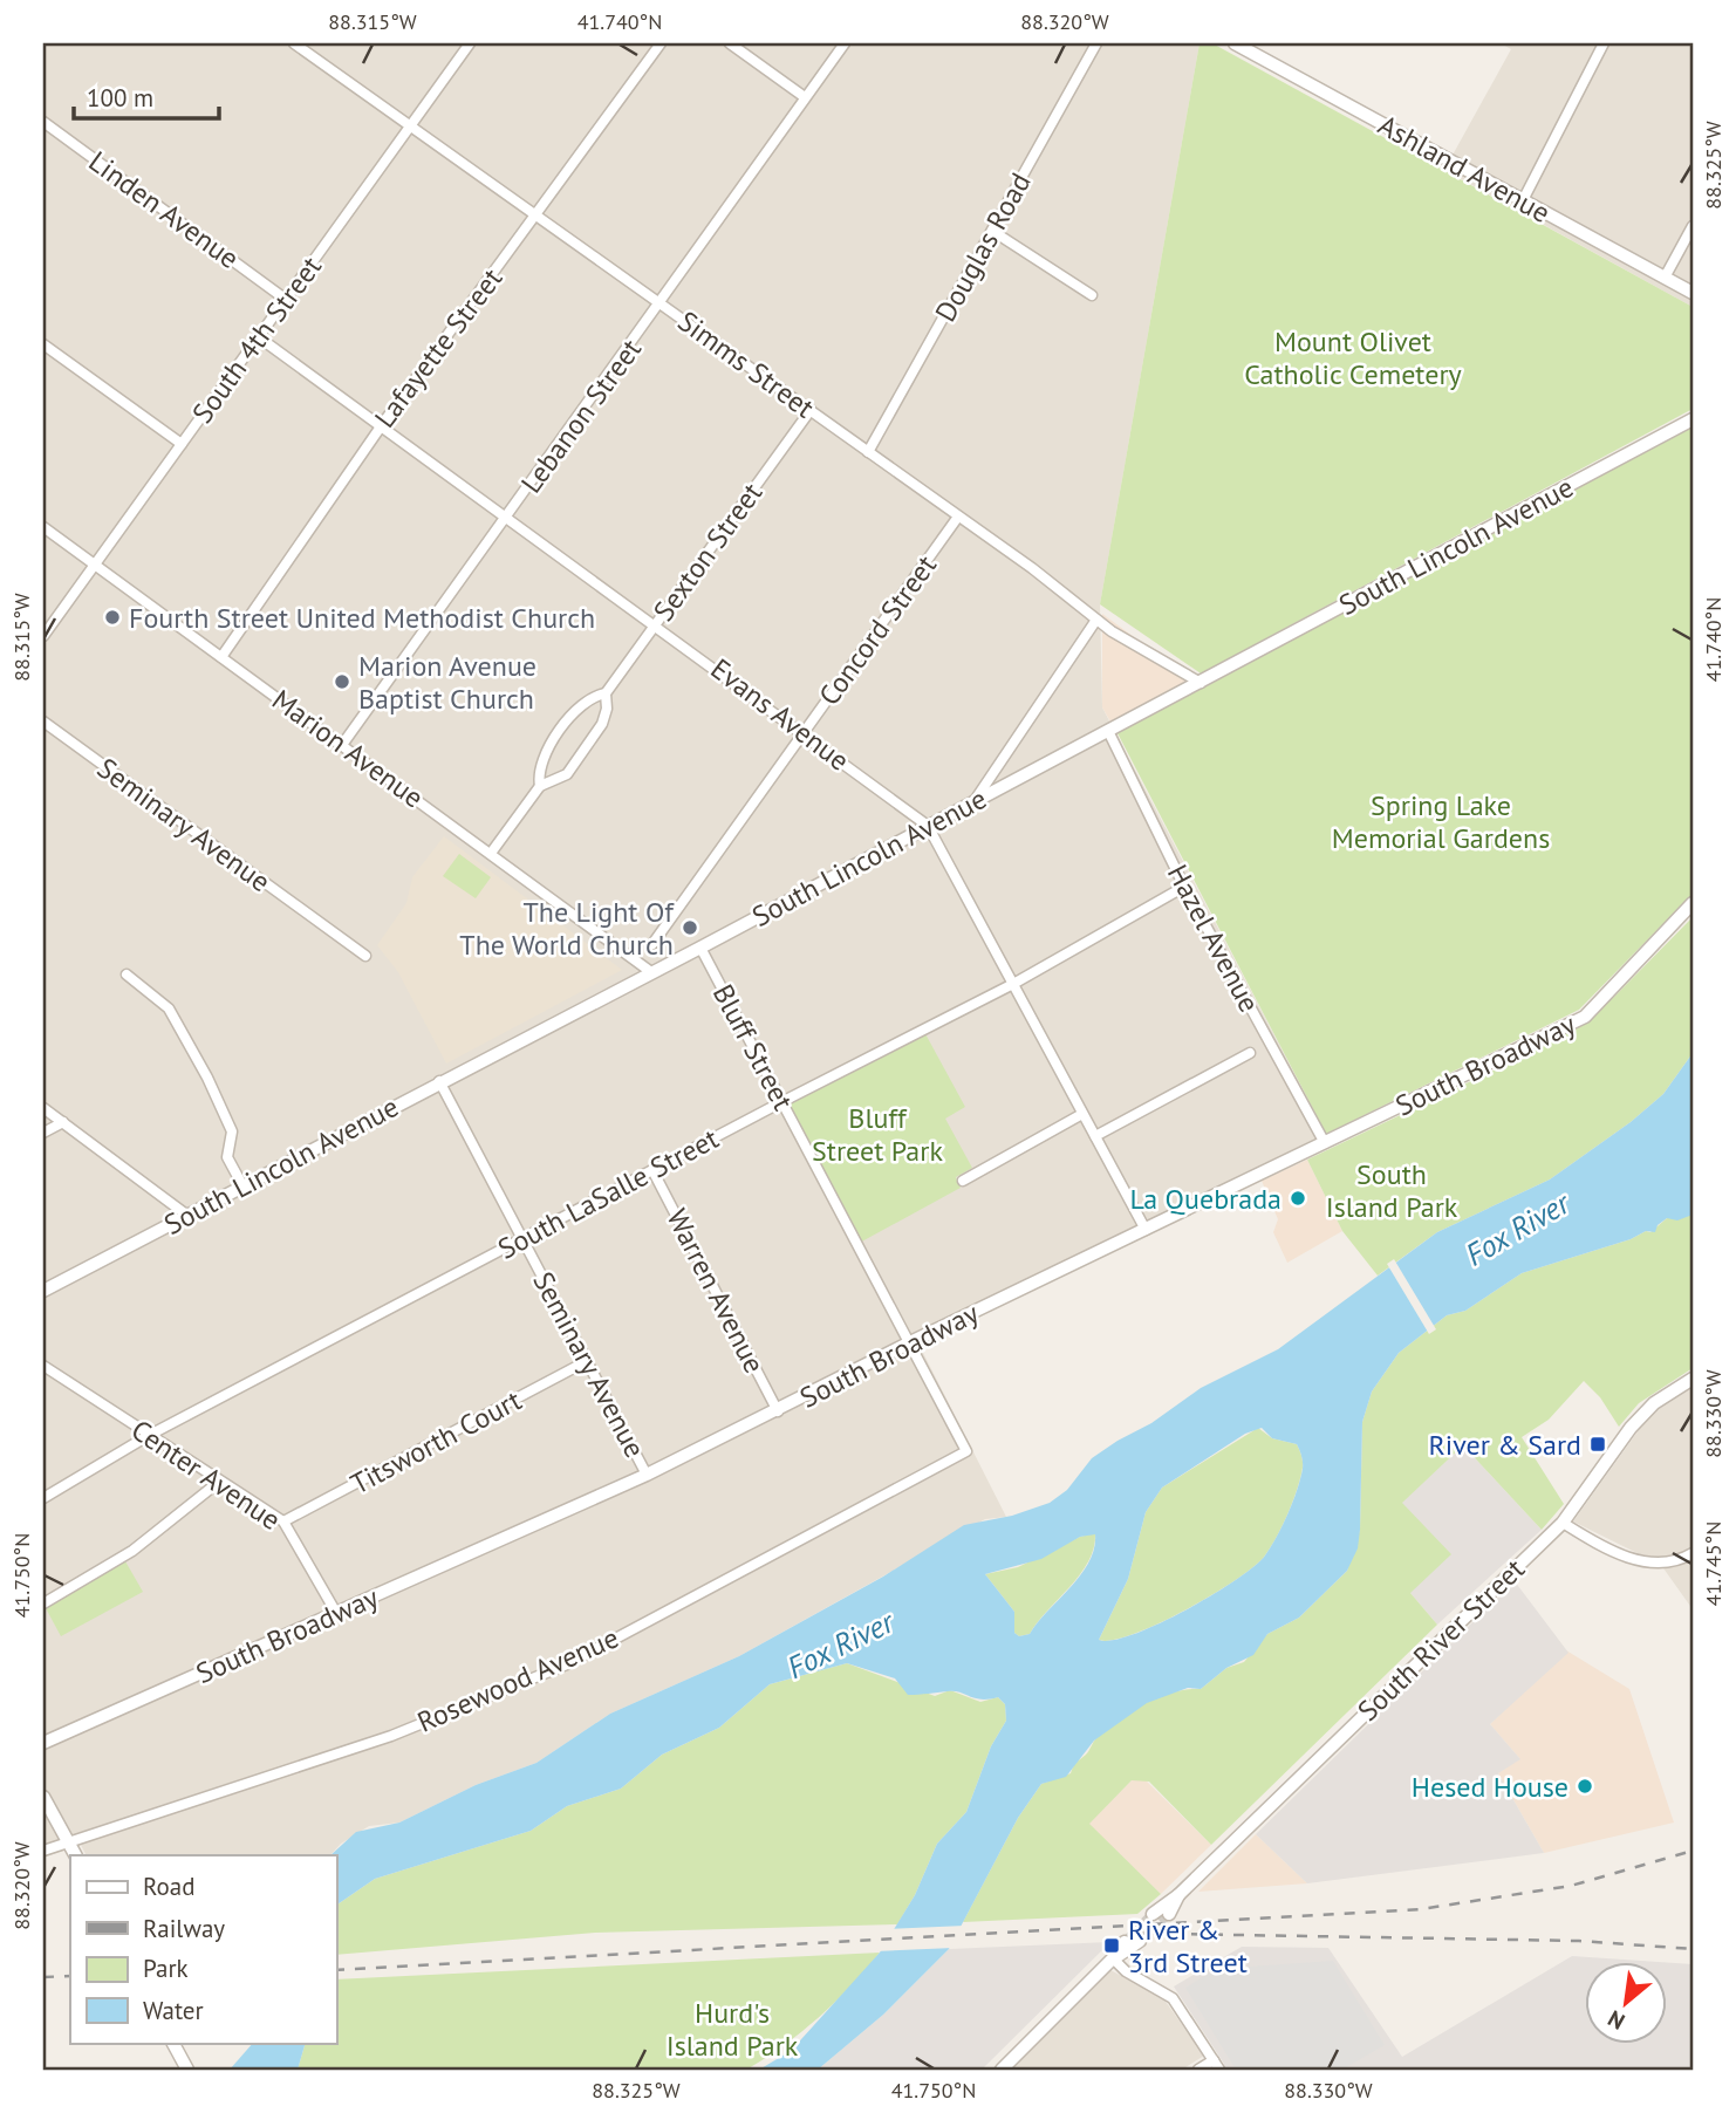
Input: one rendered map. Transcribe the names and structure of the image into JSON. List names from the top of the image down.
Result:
{
  "streets": {
    "street": [
      "Ashland Avenue",
      "Linden Avenue",
      "Douglas Road",
      "South 4th Street",
      "Lafayette Street",
      "Simms Street",
      "Lebanon Street",
      "South Lincoln Avenue",
      "Sexton Street",
      "Concord Street",
      "Evans Avenue",
      "Marion Avenue",
      "Seminary Avenue",
      "Hazel Avenue",
      "Bluff Street",
      "South Broadway",
      "South LaSalle Street",
      "Warren Avenue",
      "Titsworth Court",
      "Center Avenue",
      "South River Street",
      "Rosewood Avenue"
    ]
  },
  "crossings": [
    ["Linden Avenue", "South 4th Street"],
    ["Douglas Road", "Simms Street"],
    ["South 4th Street", "Simms Street"],
    ["South 4th Street", "Evans Avenue"],
    ["South 4th Street", "Marion Avenue"],
    ["Lafayette Street", "Simms Street"],
    ["Lafayette Street", "Evans Avenue"],
    ["Lafayette Street", "Marion Avenue"],
    ["Simms Street", "Lebanon Street"],
    ["Simms Street", "South Lincoln Avenue"],
    ["Simms Street", "Sexton Street"],
    ["Simms Street", "Concord Street"],
    ["Lebanon Street", "Evans Avenue"],
    ["Lebanon Street", "Marion Avenue"],
    ["South Lincoln Avenue", "Evans Avenue"],
    ["South Lincoln Avenue", "Marion Avenue"],
    ["South Lincoln Avenue", "Seminary Avenue"],
    ["South Lincoln Avenue", "Hazel Avenue"],
    ["South Lincoln Avenue", "Bluff Street"],
    ["Sexton Street", "Evans Avenue"],
    ["Sexton Street", "Marion Avenue"],
    ["Concord Street", "Evans Avenue"],
    ["Evans Avenue", "South Broadway"],
    ["Evans Avenue", "South LaSalle Street"],
    ["Seminary Avenue", "South Broadway"],
    ["Seminary Avenue", "South LaSalle Street"],
    ["Seminary Avenue", "Titsworth Court"],
    ["Hazel Avenue", "South Broadway"],
    ["Hazel Avenue", "South LaSalle Street"],
    ["Bluff Street", "South Broadway"],
    ["Bluff Street", "South LaSalle Street"],
    ["Bluff Street", "Rosewood Avenue"],
    ["South Broadway", "Warren Avenue"],
    ["South Broadway", "Center Avenue"],
    ["South LaSalle Street", "Warren Avenue"],
    ["South LaSalle Street", "Center Avenue"],
    ["Titsworth Court", "Center Avenue"]
  ],
  "water": ["Fox River"],
  "parks": [
    "Mount Olivet Catholic Cemetery",
    "Spring Lake Memorial Gardens",
    "Bluff Street Park",
    "South Island Park",
    "Hurd's Island Park"
  ],
  "places": {
    "other": [
      "Fourth Street United Methodist Church",
      "Marion Avenue Baptist Church",
      "The Light Of The World Church",
      "La Quebrada",
      "Hesed House"
    ],
    "transit": ["River & Sard", "River & 3rd Street"]
  },
  "legend": [
    "Road",
    "Railway",
    "Park",
    "Water"
  ],
  "scale_bar": "100 m",
  "north": "bottom left",
  "coordinates": [
    "88.315°W",
    "41.740°N",
    "88.320°W",
    "88.325°W",
    "88.330°W",
    "41.745°N",
    "41.750°N"
  ]
}
